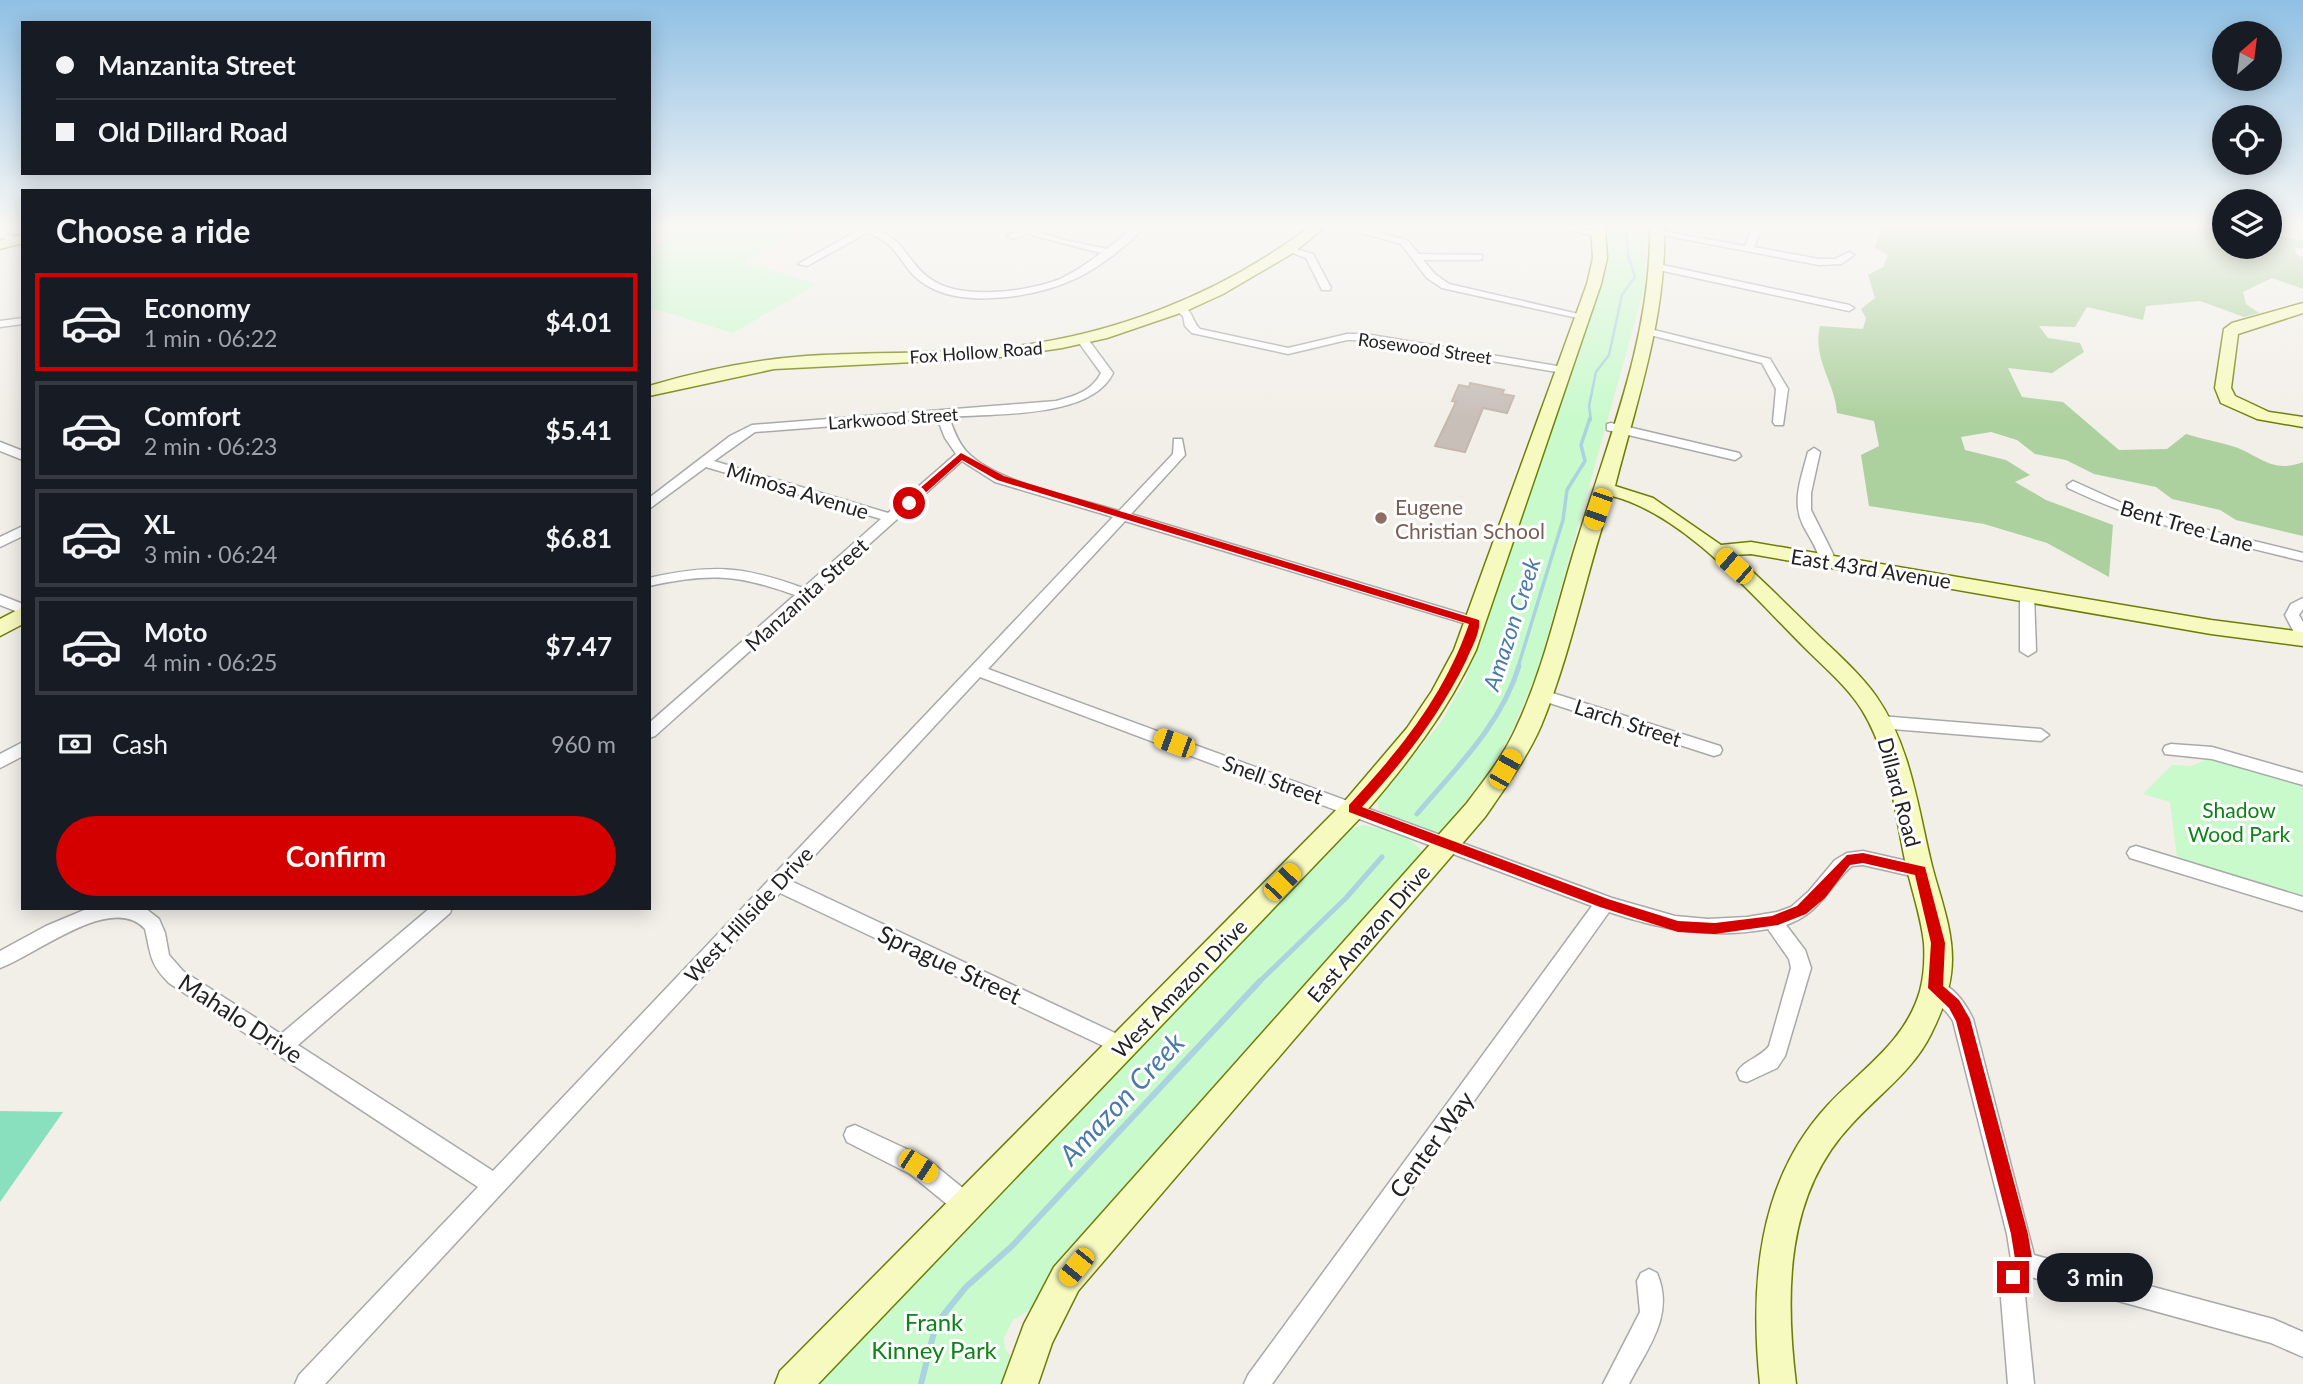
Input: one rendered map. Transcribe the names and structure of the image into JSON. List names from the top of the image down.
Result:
{
  "streets": {
    "street": [
      "Rosewood Street",
      "Fox Hollow Road",
      "Larkwood Street",
      "Mimosa Avenue",
      "Bent Tree Lane",
      "East 43rd Avenue",
      "Manzanita Street",
      "Larch Street",
      "Snell Street",
      "Dillard Road",
      "West Hillside Drive",
      "East Amazon Drive",
      "Sprague Street",
      "West Amazon Drive",
      "Mahalo Drive",
      "Center Way"
    ]
  },
  "crossings": [
    ["Rosewood Street", "Fox Hollow Road"],
    ["Rosewood Street", "West Amazon Drive"],
    ["Fox Hollow Road", "Larkwood Street"],
    ["Larkwood Street", "Mimosa Avenue"],
    ["Mimosa Avenue", "Manzanita Street"],
    ["East 43rd Avenue", "Dillard Road"],
    ["Larch Street", "East Amazon Drive"],
    ["Snell Street", "Dillard Road"],
    ["Snell Street", "West Hillside Drive"],
    ["Snell Street", "East Amazon Drive"],
    ["Snell Street", "West Amazon Drive"],
    ["Snell Street", "Center Way"],
    ["Dillard Road", "East Amazon Drive"],
    ["West Hillside Drive", "Sprague Street"],
    ["West Hillside Drive", "Mahalo Drive"],
    ["Sprague Street", "West Amazon Drive"]
  ],
  "water": ["Amazon Creek"],
  "parks": ["Shadow Wood Park", "Frank Kinney Park"],
  "places": ["Eugene Christian School"],
  "north": "top right",
  "page": {
    "banner": ["Manzanita Street", "Old Dillard Road"],
    "heading": "Choose a ride",
    "list": [
      {
        "name": "Economy",
        "note": "1 min · 06:22",
        "value": "$4.01"
      },
      {
        "name": "Comfort",
        "note": "2 min · 06:23",
        "value": "$5.41"
      },
      {
        "name": "XL",
        "note": "3 min · 06:24",
        "value": "$6.81"
      },
      {
        "name": "Moto",
        "note": "4 min · 06:25",
        "value": "$7.47"
      }
    ],
    "pay": ["Cash", "960 m"],
    "buttons": "Confirm",
    "bubble": "3 min"
  }
}
